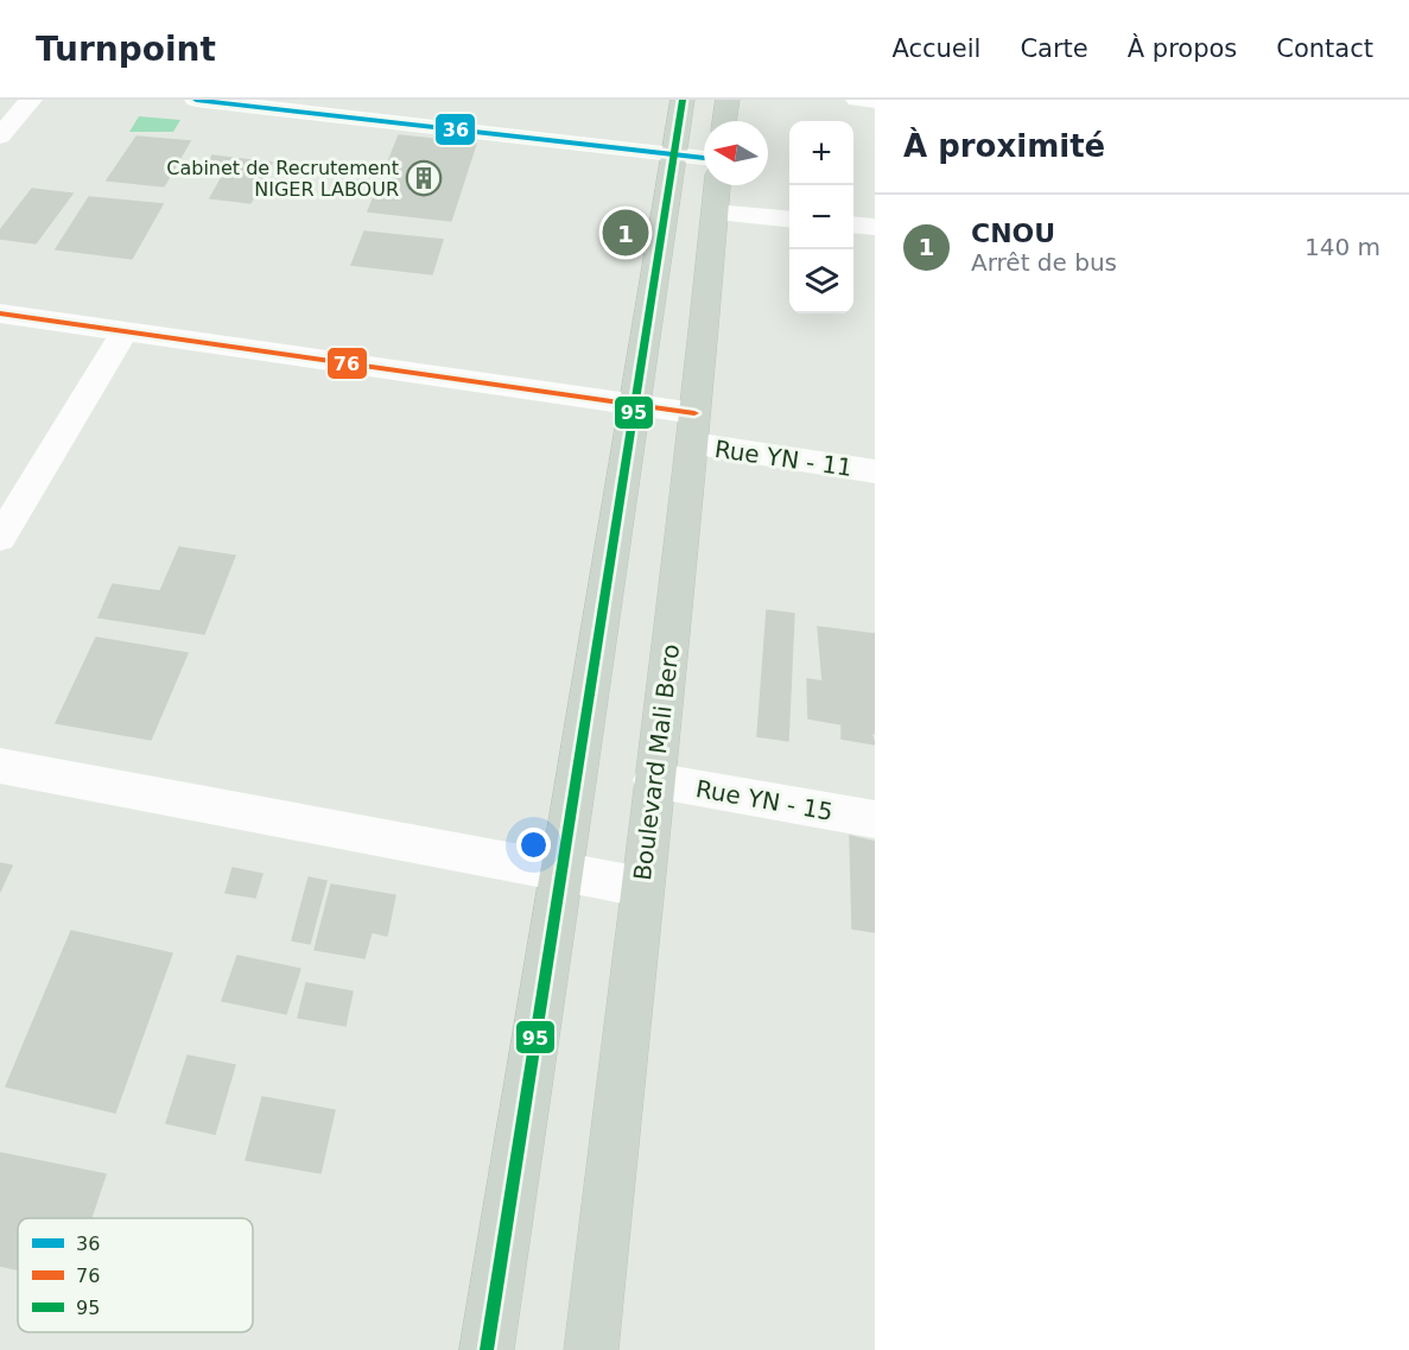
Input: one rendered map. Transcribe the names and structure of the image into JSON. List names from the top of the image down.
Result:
{
  "streets": {
    "main road": ["Boulevard Mali Bero"],
    "street": ["Rue YN - 11", "Rue YN - 15"]
  },
  "crossings": [
    ["Rue YN - 11", "Boulevard Mali Bero"],
    ["Boulevard Mali Bero", "Rue YN - 15"]
  ],
  "places": {
    "building": ["Cabinet de Recrutement NIGER LABOUR"]
  },
  "lines": ["transit line 36", "transit line 95", "transit line 76"],
  "legend": ["36", "76", "95"],
  "north": "left",
  "page": {
    "header": "Turnpoint",
    "nav": [
      "Accueil",
      "Carte",
      "À propos",
      "Contact"
    ],
    "heading": "À proximité",
    "map_buttons": ["+", "−"],
    "list": [
      {
        "mark": "1",
        "name": "CNOU",
        "note": "Arrêt de bus",
        "value": "140 m"
      }
    ],
    "pins": "1"
  }
}
